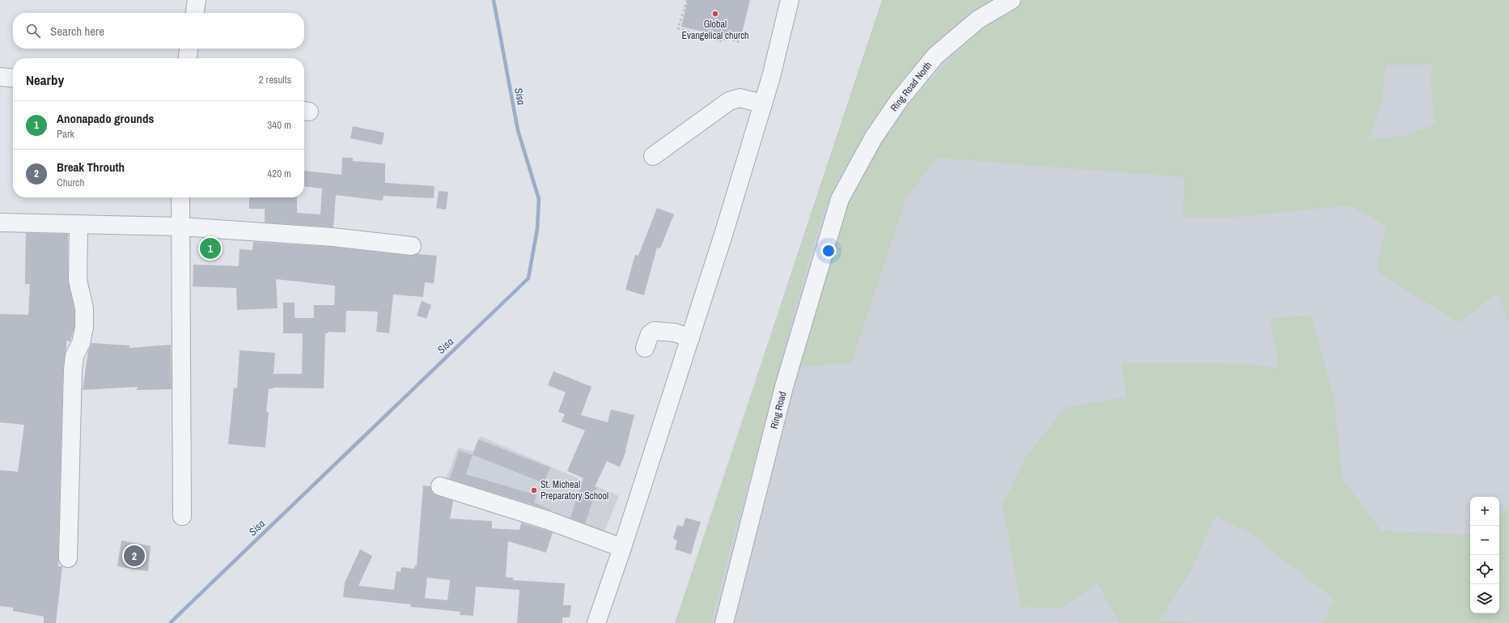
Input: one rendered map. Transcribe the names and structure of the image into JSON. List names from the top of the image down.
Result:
{
  "streets": {
    "street": ["Ring Road North", "Ring Road"]
  },
  "crossings": [
    ["Ring Road North", "Ring Road"]
  ],
  "water": ["Sisa"],
  "places": ["Global Evangelical church", "St. Micheal Preparatory School"],
  "page": {
    "search": "Search here",
    "heading": ["Nearby", "2 results"],
    "list": [
      {
        "mark": "1",
        "name": "Anonapado grounds",
        "note": "Park",
        "value": "340 m"
      },
      {
        "mark": "2",
        "name": "Break Throuth",
        "note": "Church",
        "value": "420 m"
      }
    ],
    "pins": ["1", "2"],
    "map_buttons": ["+", "−"]
  }
}
